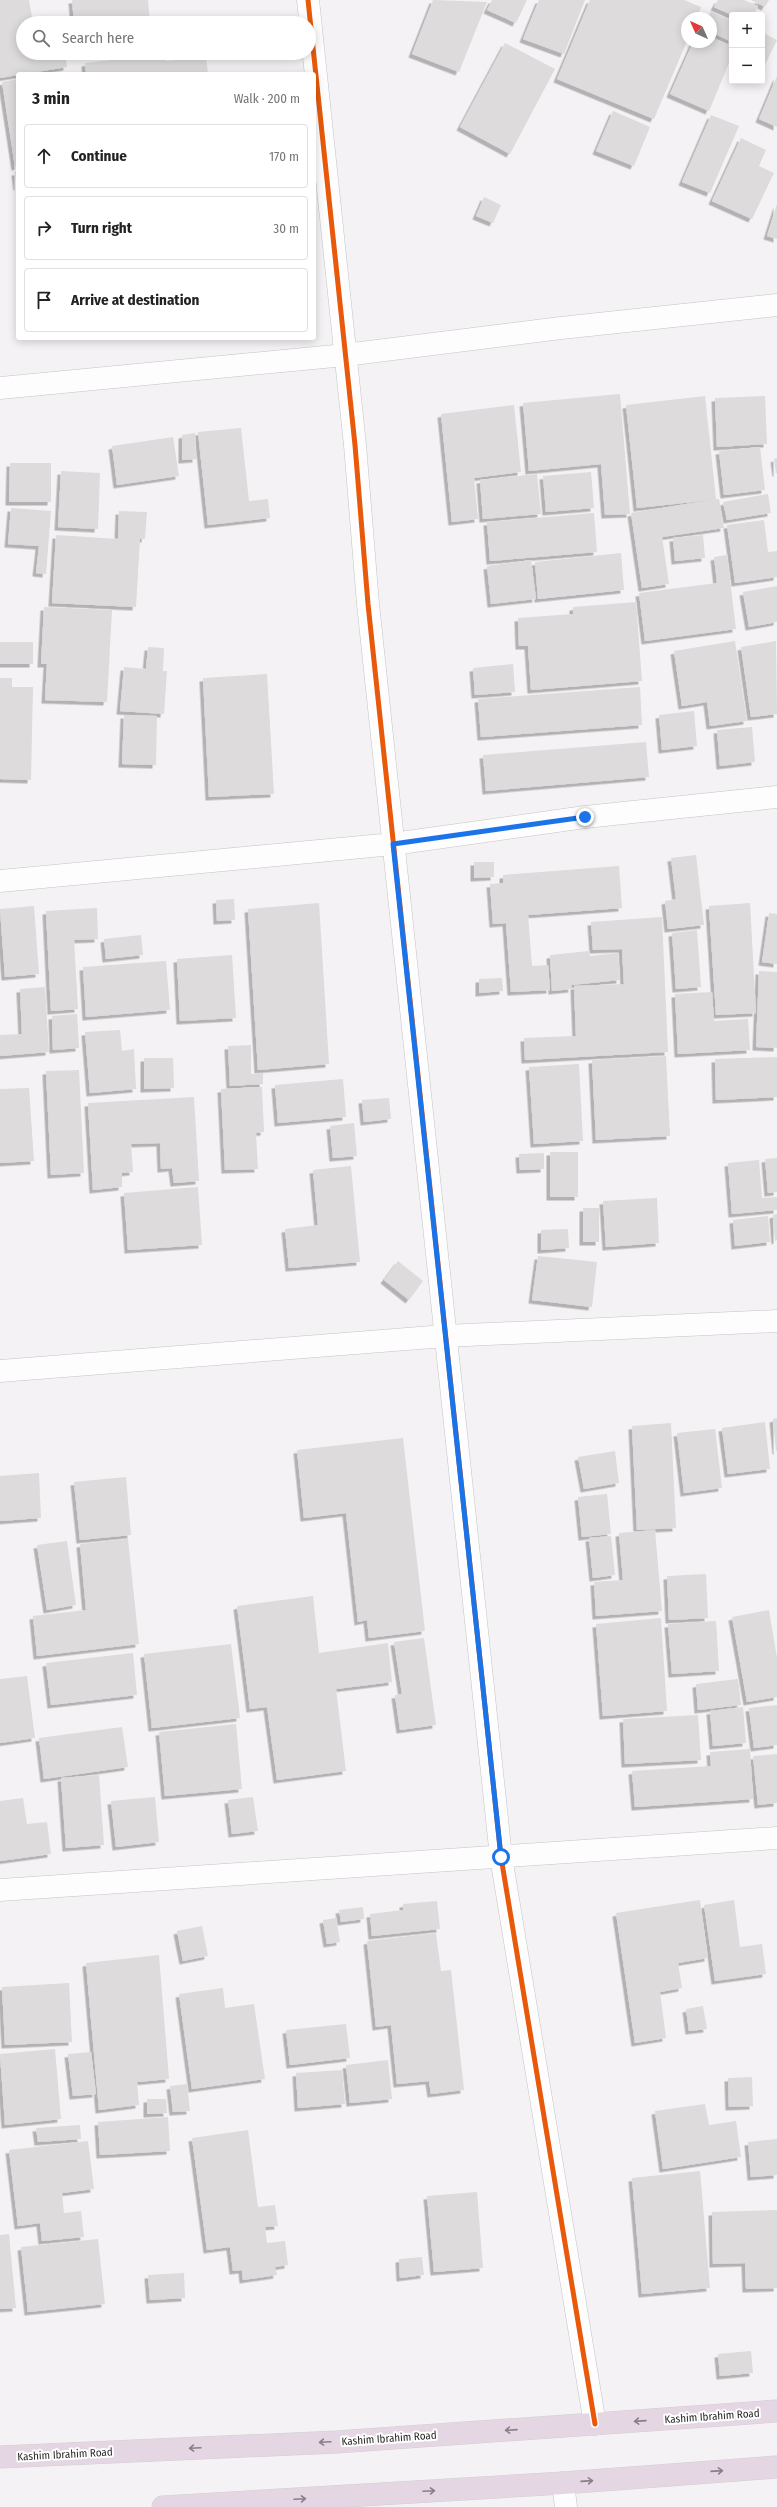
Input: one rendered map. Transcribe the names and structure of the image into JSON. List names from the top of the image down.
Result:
{
  "streets": {
    "highway": ["Kashim Ibrahim Road"]
  },
  "north": "top left",
  "page": {
    "map_buttons": ["+", "−"],
    "search": "Search here",
    "heading": ["3 min", "Walk · 200 m"],
    "list": [
      ["Continue", "170 m"],
      ["Turn right", "30 m"],
      "Arrive at destination"
    ]
  }
}
